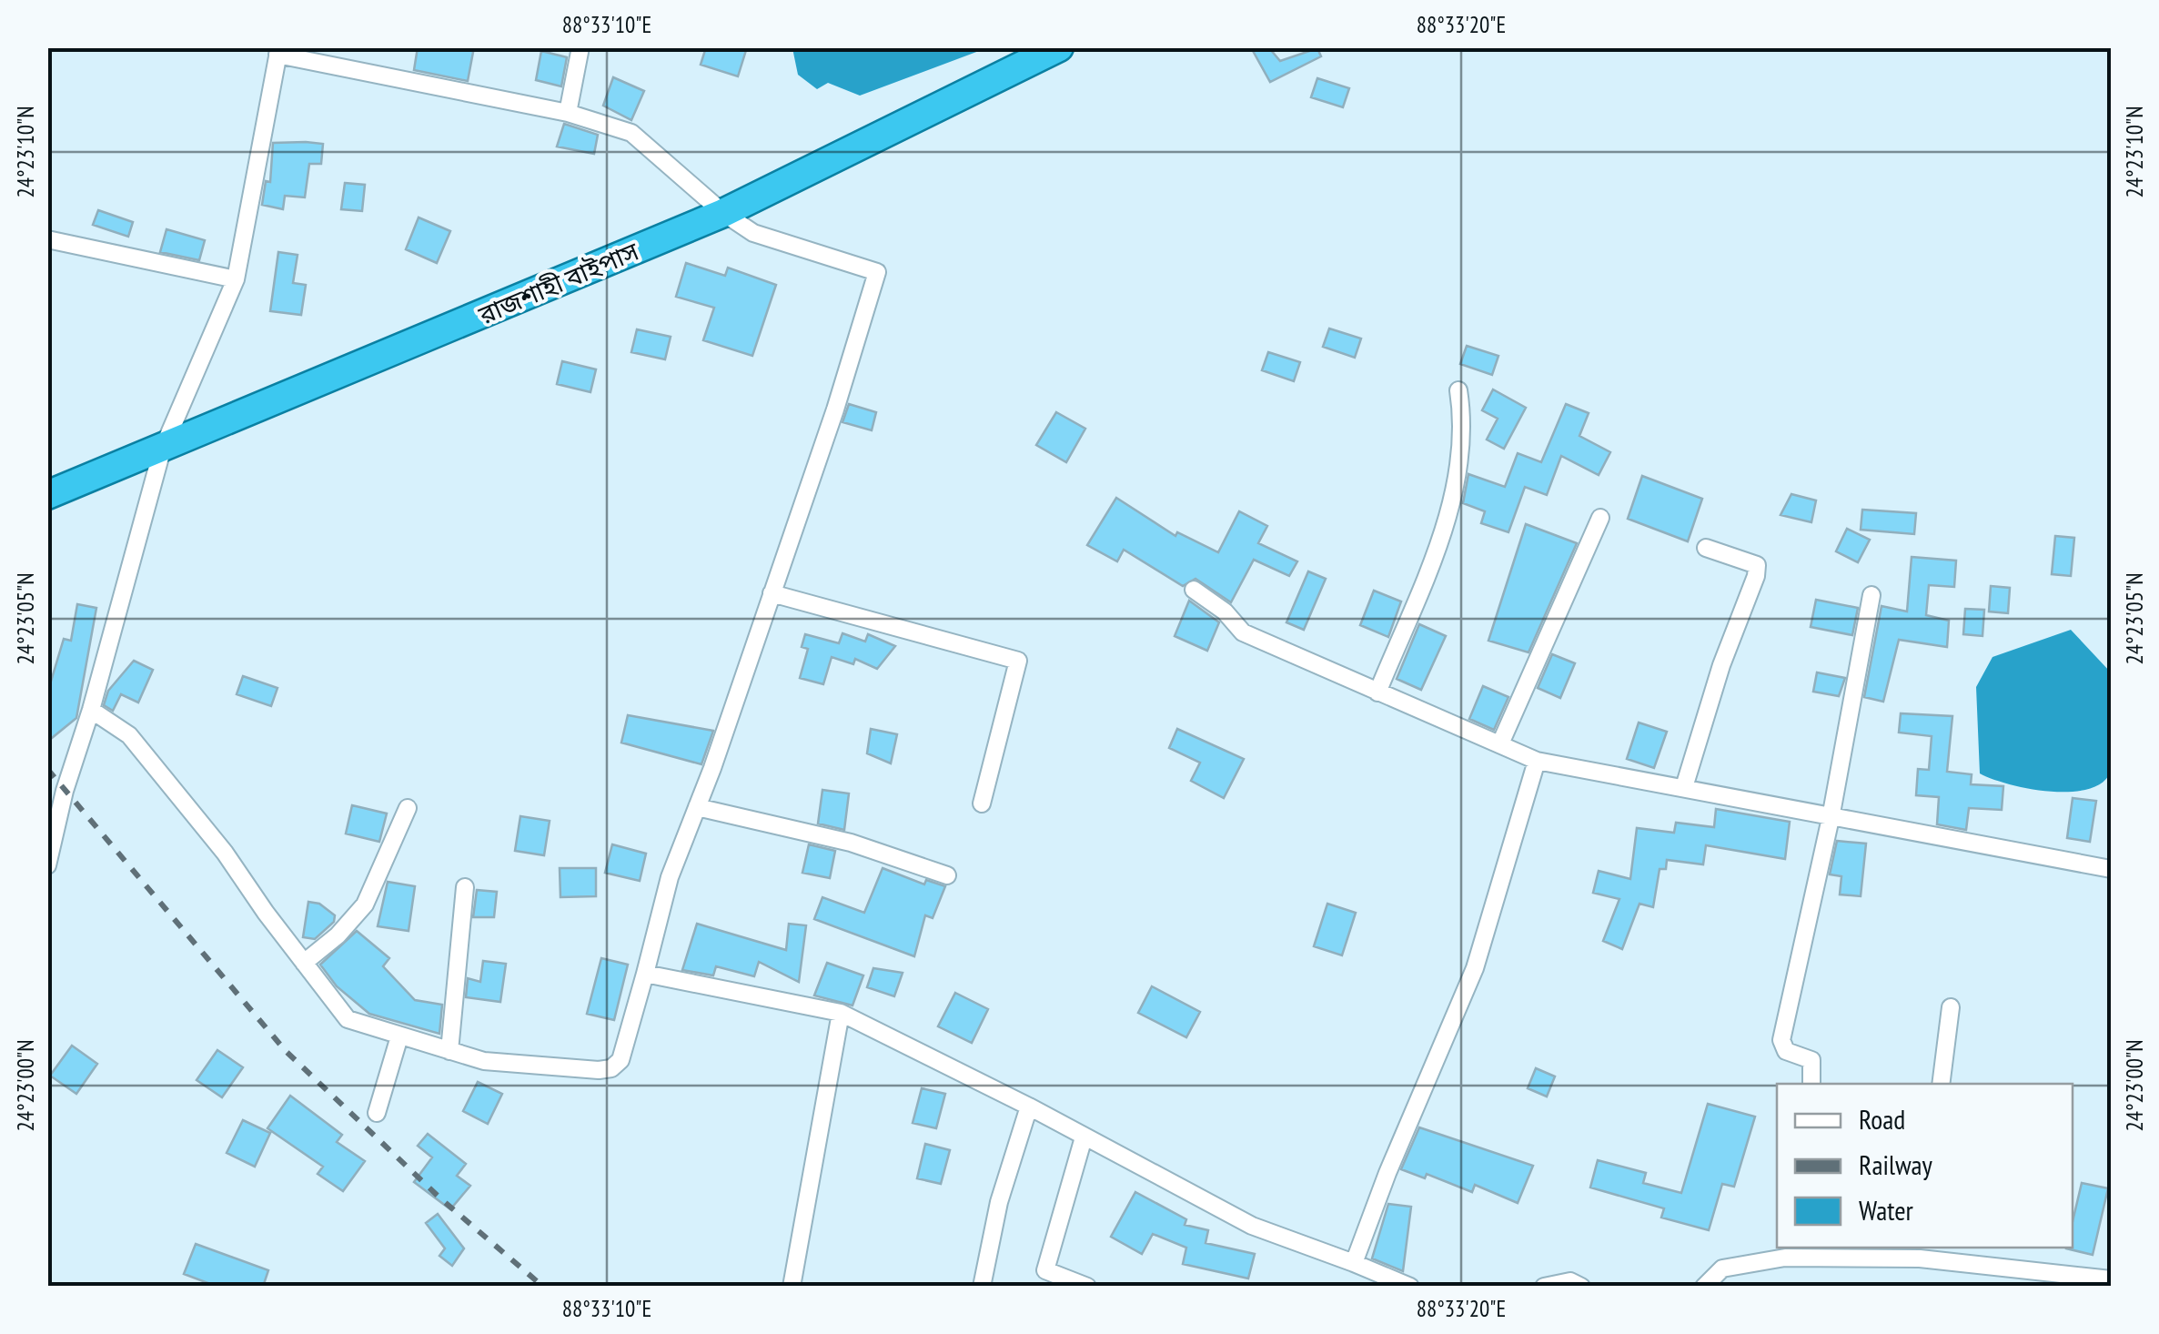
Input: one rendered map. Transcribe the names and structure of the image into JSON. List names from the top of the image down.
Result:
{
  "streets": {
    "highway": ["রাজশাহী বাইপাস"]
  },
  "legend": ["Road", "Railway", "Water"],
  "coordinates": [
    "88°33'10\"E",
    "88°33'20\"E",
    "24°23'10\"N",
    "24°23'05\"N",
    "24°23'00\"N"
  ]
}
